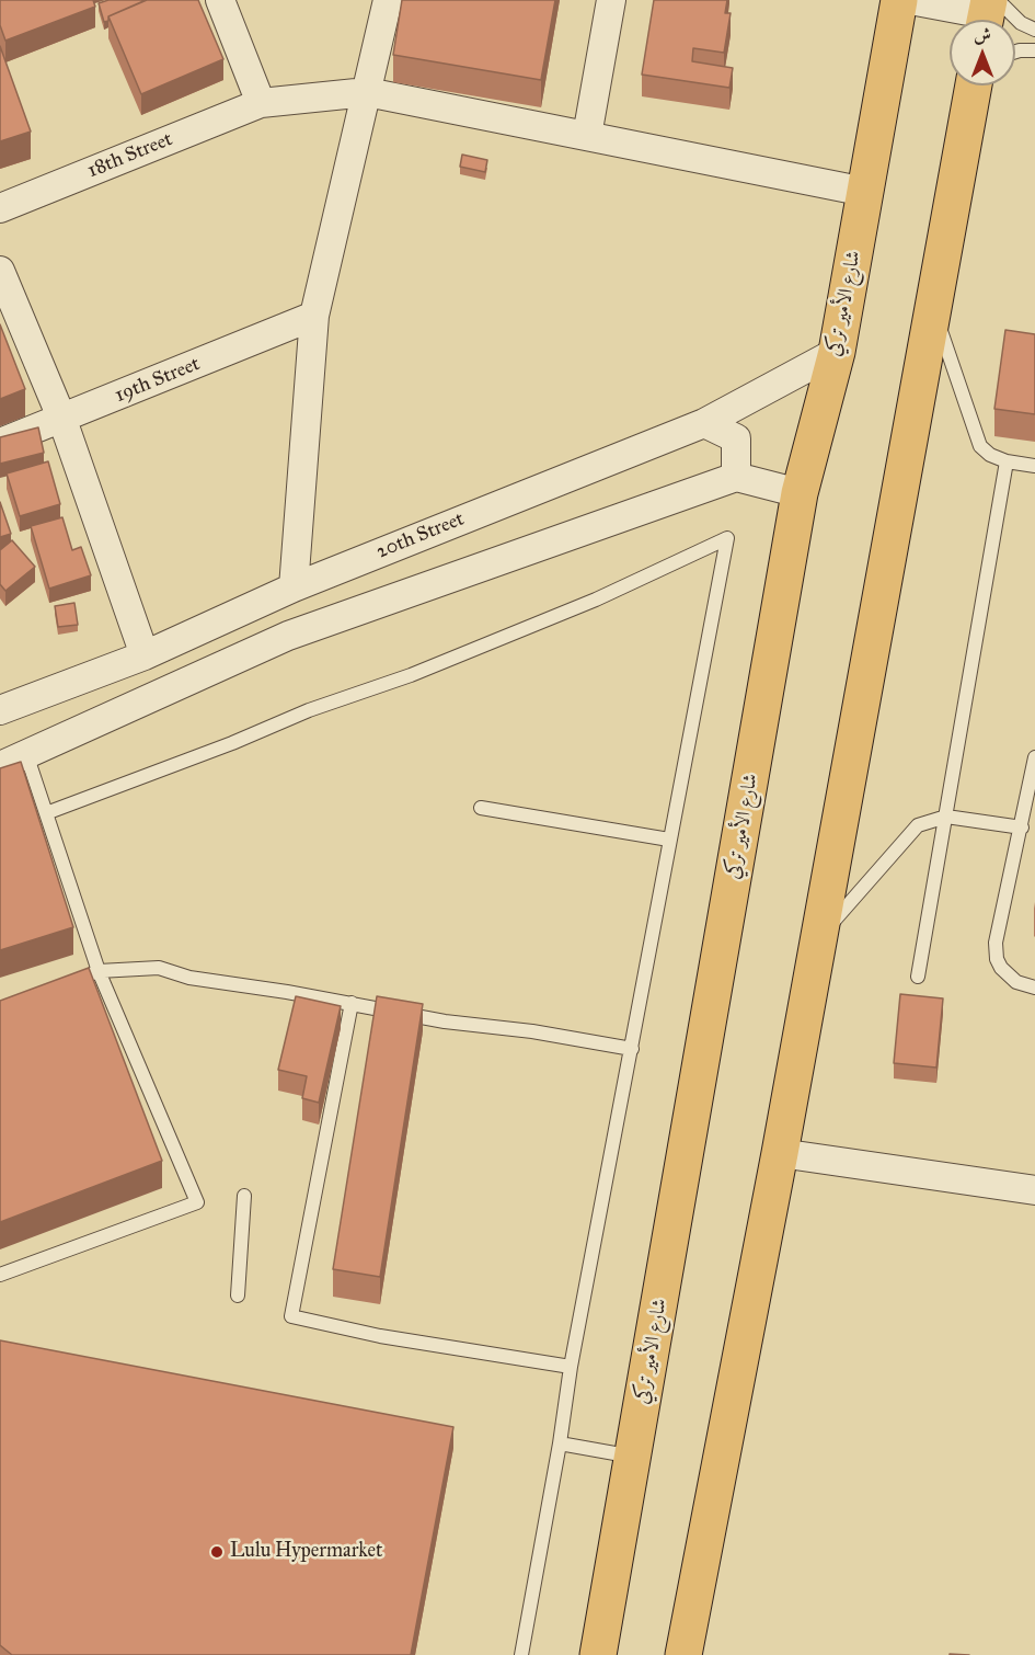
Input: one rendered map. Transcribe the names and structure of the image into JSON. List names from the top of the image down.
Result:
{
  "streets": {
    "main road": ["شارع الأمير تركي"],
    "street": ["18th Street", "19th Street", "20th Street"]
  },
  "crossings": [
    ["18th Street", "شارع الأمير تركي"],
    ["شارع الأمير تركي", "20th Street"]
  ],
  "places": ["Lulu Hypermarket"],
  "north": "top"
}
